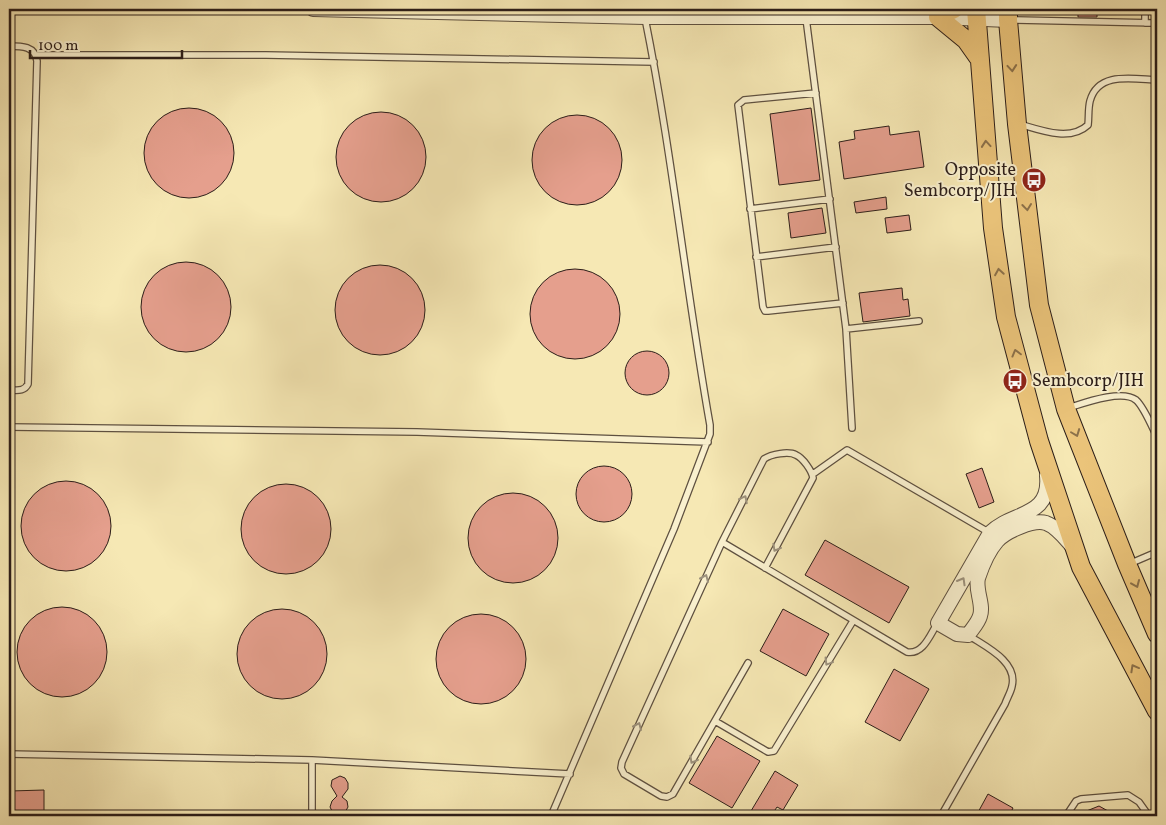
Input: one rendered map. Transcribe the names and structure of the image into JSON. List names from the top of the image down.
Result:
{
  "places": {
    "bus stop": ["Opposite Sembcorp/JIH", "Sembcorp/JIH"]
  },
  "scale_bar": "100 m"
}
